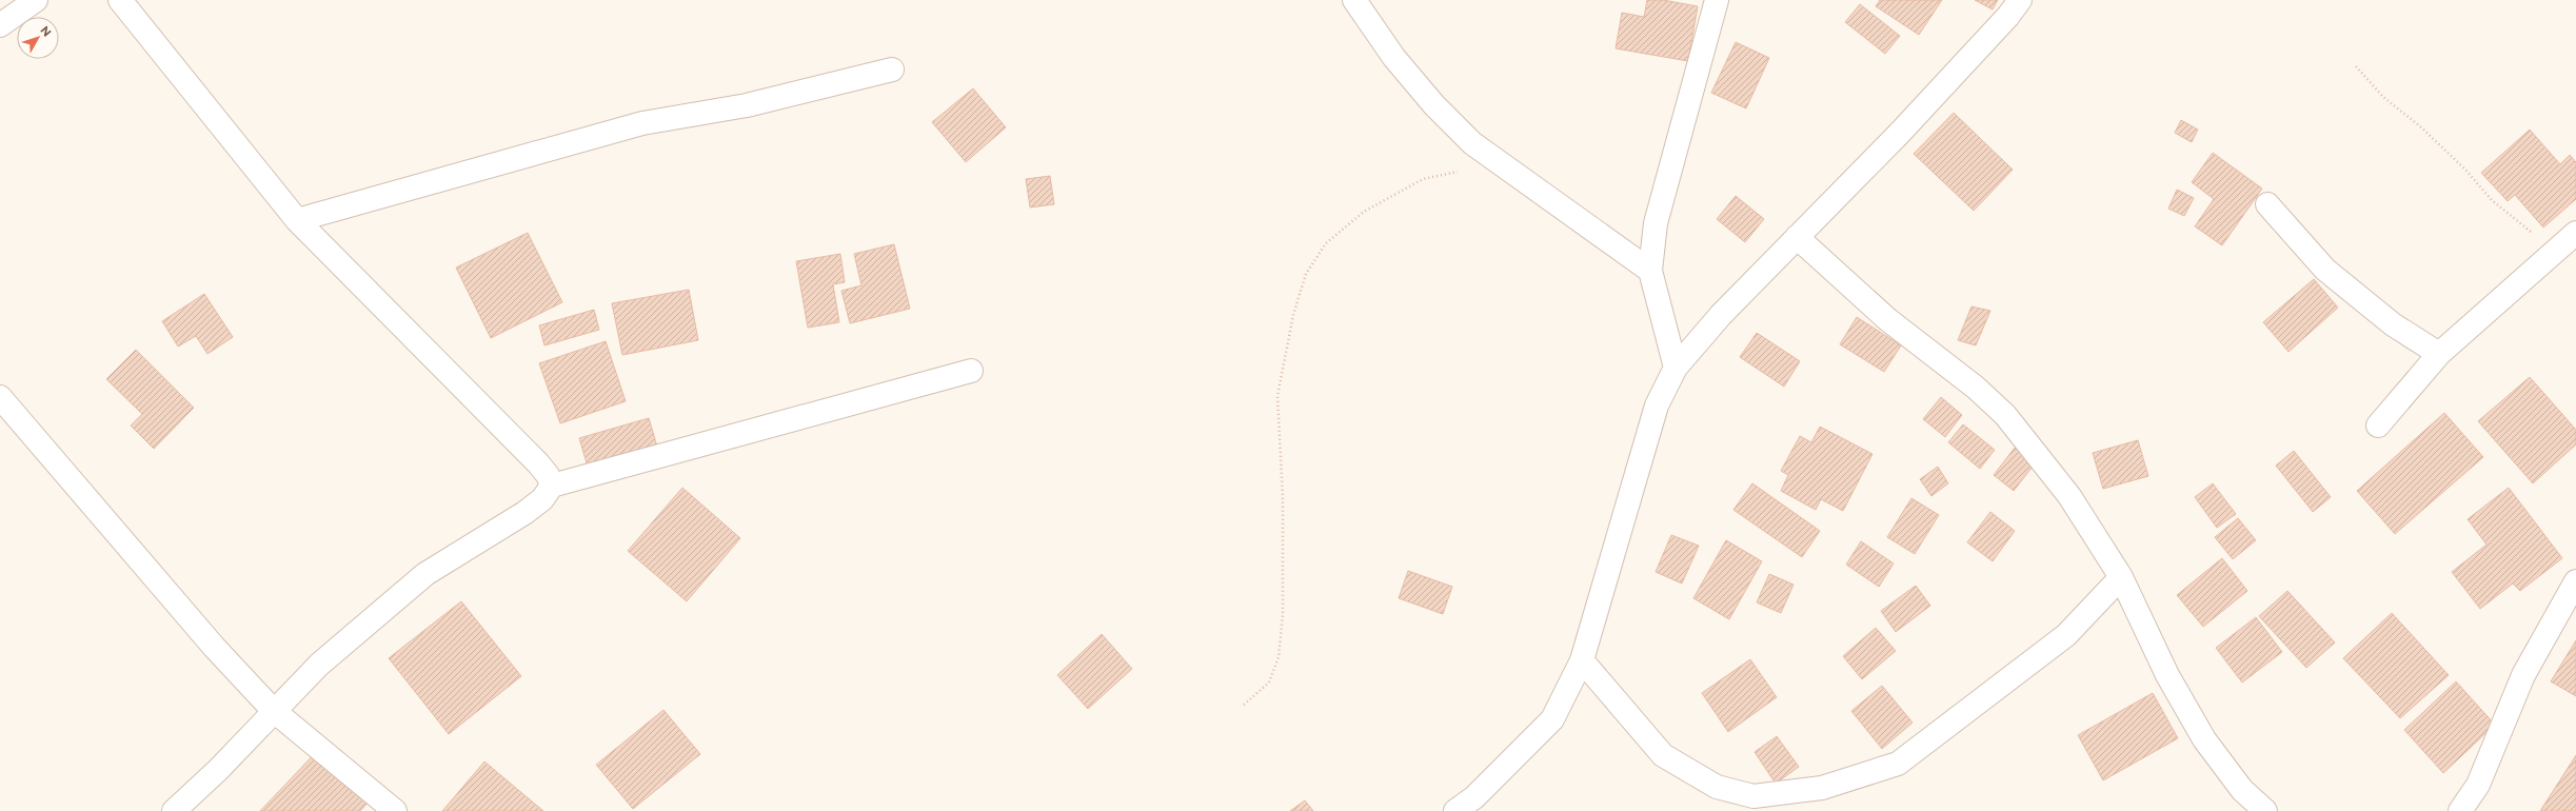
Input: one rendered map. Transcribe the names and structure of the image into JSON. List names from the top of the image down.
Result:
{
  "north": "top right"
}
